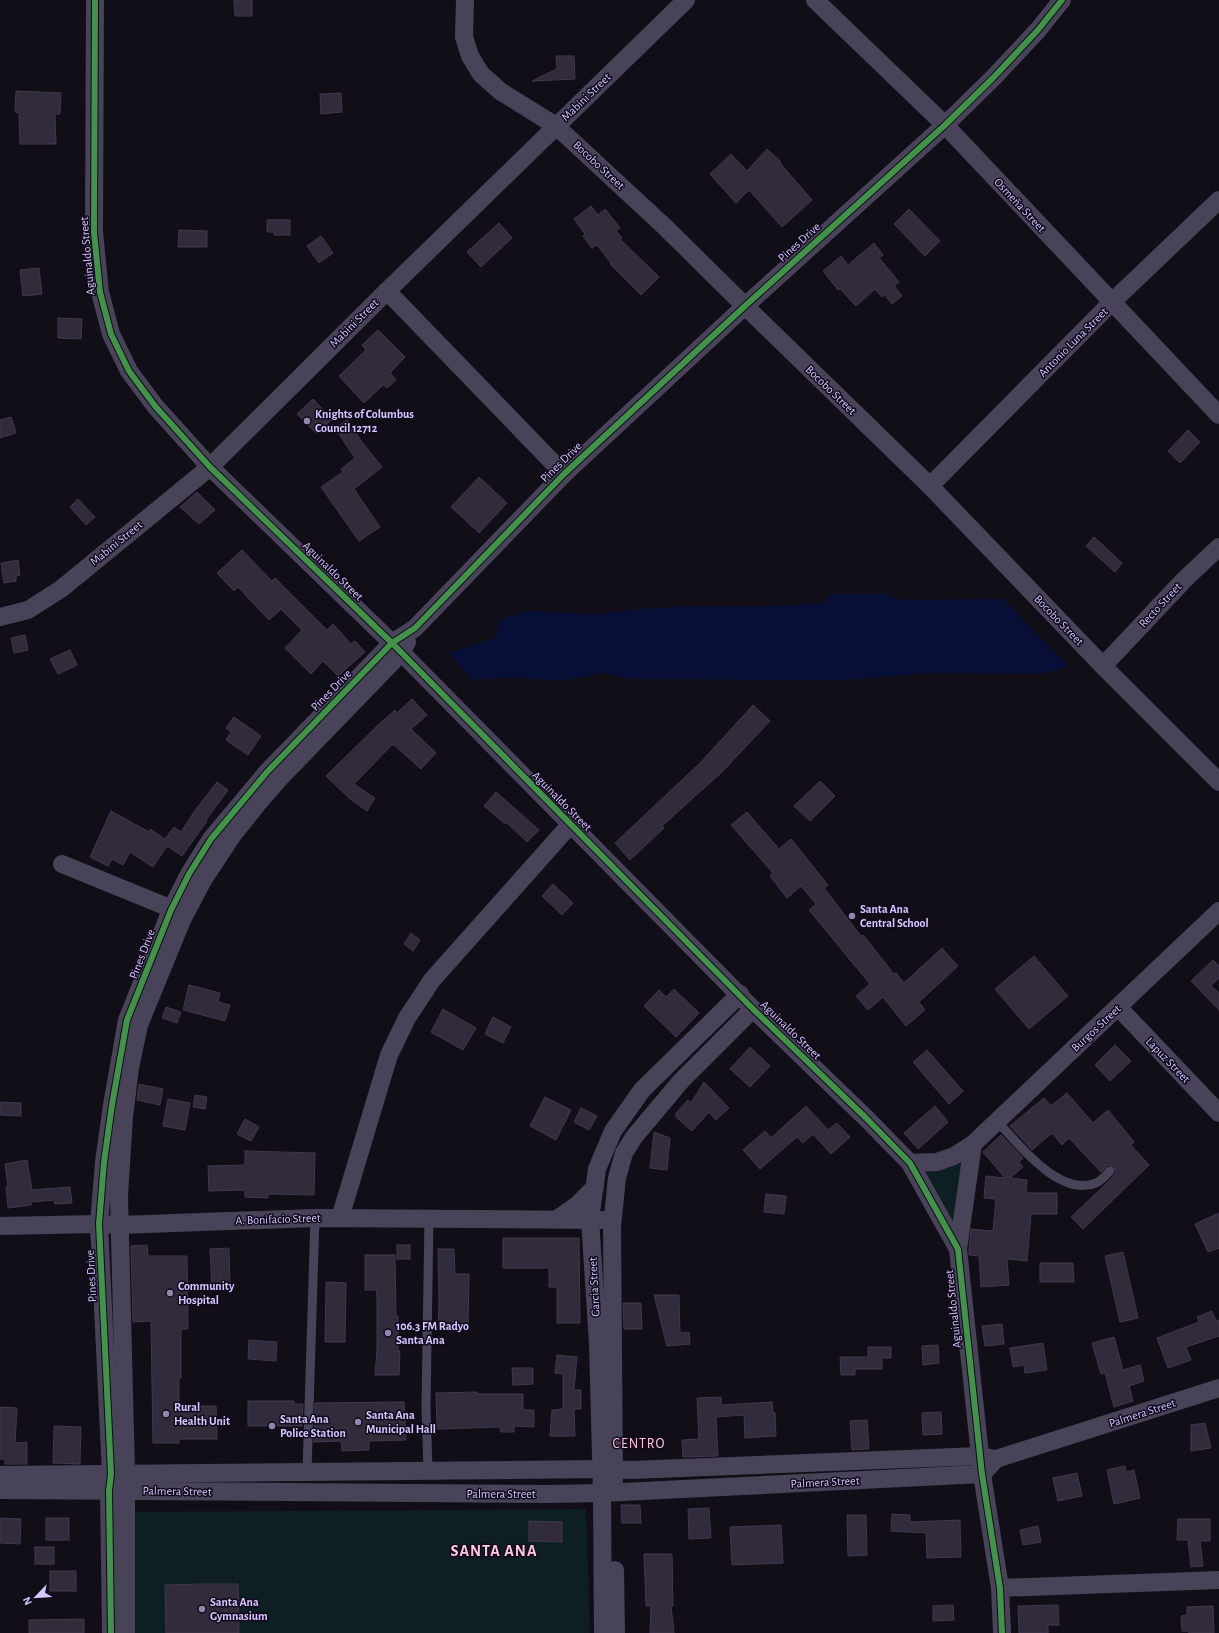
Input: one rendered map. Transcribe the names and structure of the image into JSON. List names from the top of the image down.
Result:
{
  "streets": {
    "street": [
      "Mabini Street",
      "Bocobo Street",
      "Osmeña Street",
      "Pines Drive",
      "Aguinaldo Street",
      "Antonio Luna Street",
      "Recto Street",
      "Burgos Street",
      "Lapuz Street",
      "A. Bonifacio Street",
      "Garcia Street",
      "Palmera Street"
    ]
  },
  "crossings": [
    ["Mabini Street", "Bocobo Street"],
    ["Mabini Street", "Aguinaldo Street"],
    ["Bocobo Street", "Pines Drive"],
    ["Bocobo Street", "Antonio Luna Street"],
    ["Bocobo Street", "Recto Street"],
    ["Osmeña Street", "Pines Drive"],
    ["Osmeña Street", "Antonio Luna Street"],
    ["Pines Drive", "Aguinaldo Street"],
    ["Pines Drive", "A. Bonifacio Street"],
    ["Pines Drive", "Palmera Street"],
    ["Aguinaldo Street", "Burgos Street"],
    ["Aguinaldo Street", "Garcia Street"],
    ["Aguinaldo Street", "Palmera Street"],
    ["Burgos Street", "Lapuz Street"],
    ["A. Bonifacio Street", "Garcia Street"],
    ["Garcia Street", "Palmera Street"]
  ],
  "districts": ["CENTRO", "SANTA ANA"],
  "places": [
    "Knights of Columbus Council 12712",
    "Santa Ana Central School",
    "Community Hospital",
    "106.3 FM Radyo Santa Ana",
    "Rural Health Unit",
    "Santa Ana Municipal Hall",
    "Santa Ana Police Station",
    "Santa Ana Gymnasium"
  ],
  "north": "bottom left"
}
